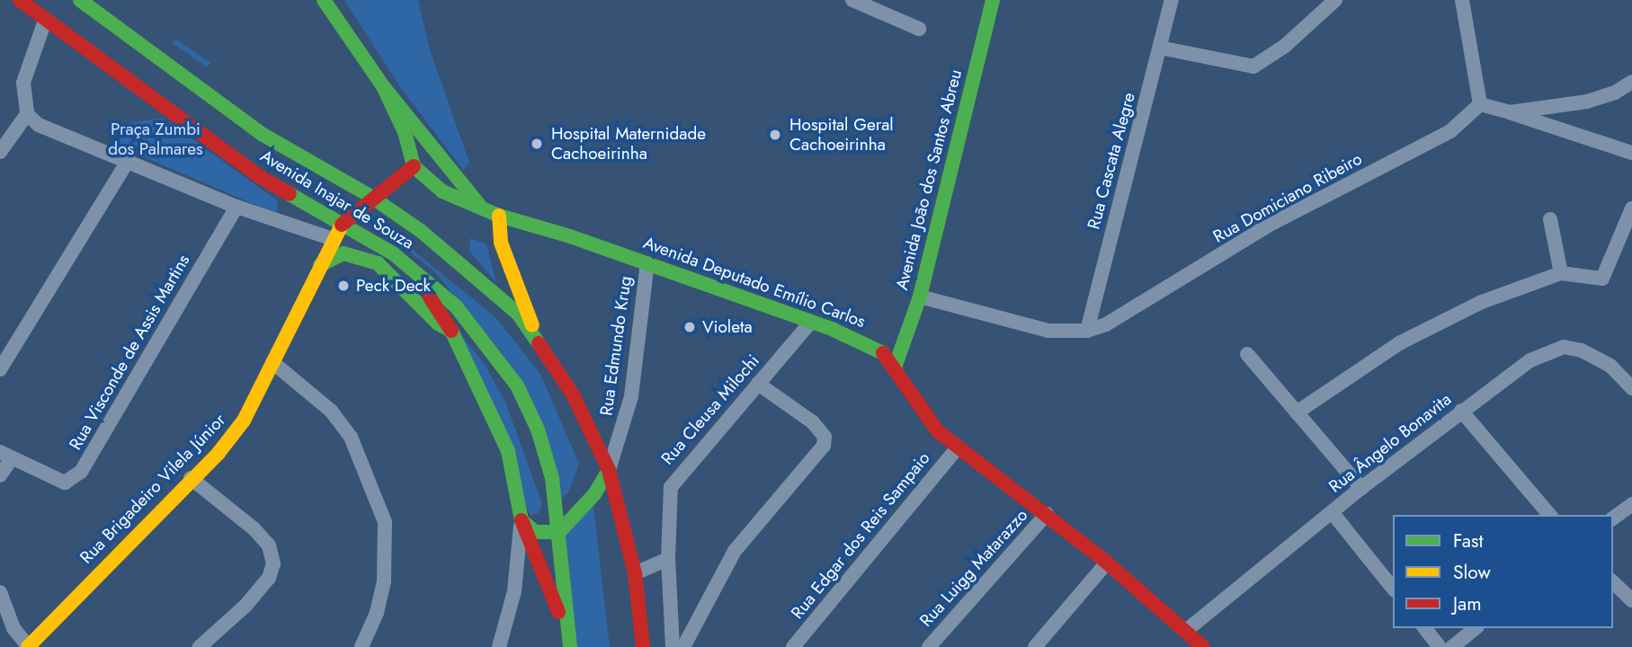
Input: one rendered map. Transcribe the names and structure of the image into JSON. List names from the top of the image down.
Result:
{
  "streets": {
    "main road": [
      "Avenida João dos Santos Abreu",
      "Avenida Inajar de Souza",
      "Avenida Deputado Emílio Carlos",
      "Rua Brigadeiro Vilela Júnior"
    ],
    "street": [
      "Rua Cascata Alegre",
      "Rua Domiciano Ribeiro",
      "Rua Edmundo Krug",
      "Rua Visconde de Assis Martins",
      "Rua Cleusa Milochi",
      "Rua Ângelo Bonavita",
      "Rua Edgar dos Reis Sampaio",
      "Rua Luigg Matarazzo"
    ]
  },
  "crossings": [
    ["Rua Cascata Alegre", "Rua Domiciano Ribeiro"],
    ["Avenida João dos Santos Abreu", "Rua Domiciano Ribeiro"],
    ["Avenida João dos Santos Abreu", "Avenida Deputado Emílio Carlos"],
    ["Avenida Inajar de Souza", "Rua Edmundo Krug"],
    ["Avenida Inajar de Souza", "Rua Brigadeiro Vilela Júnior"],
    ["Avenida Deputado Emílio Carlos", "Rua Edmundo Krug"],
    ["Avenida Deputado Emílio Carlos", "Rua Cleusa Milochi"],
    ["Avenida Deputado Emílio Carlos", "Rua Ângelo Bonavita"],
    ["Avenida Deputado Emílio Carlos", "Rua Brigadeiro Vilela Júnior"],
    ["Avenida Deputado Emílio Carlos", "Rua Edgar dos Reis Sampaio"],
    ["Avenida Deputado Emílio Carlos", "Rua Luigg Matarazzo"]
  ],
  "parks": ["Praça Zumbi dos Palmares"],
  "places": [
    "Hospital Geral Cachoeirinha",
    "Hospital Maternidade Cachoeirinha",
    "Peck Deck",
    "Violeta"
  ],
  "legend": ["Fast", "Slow", "Jam"]
}
